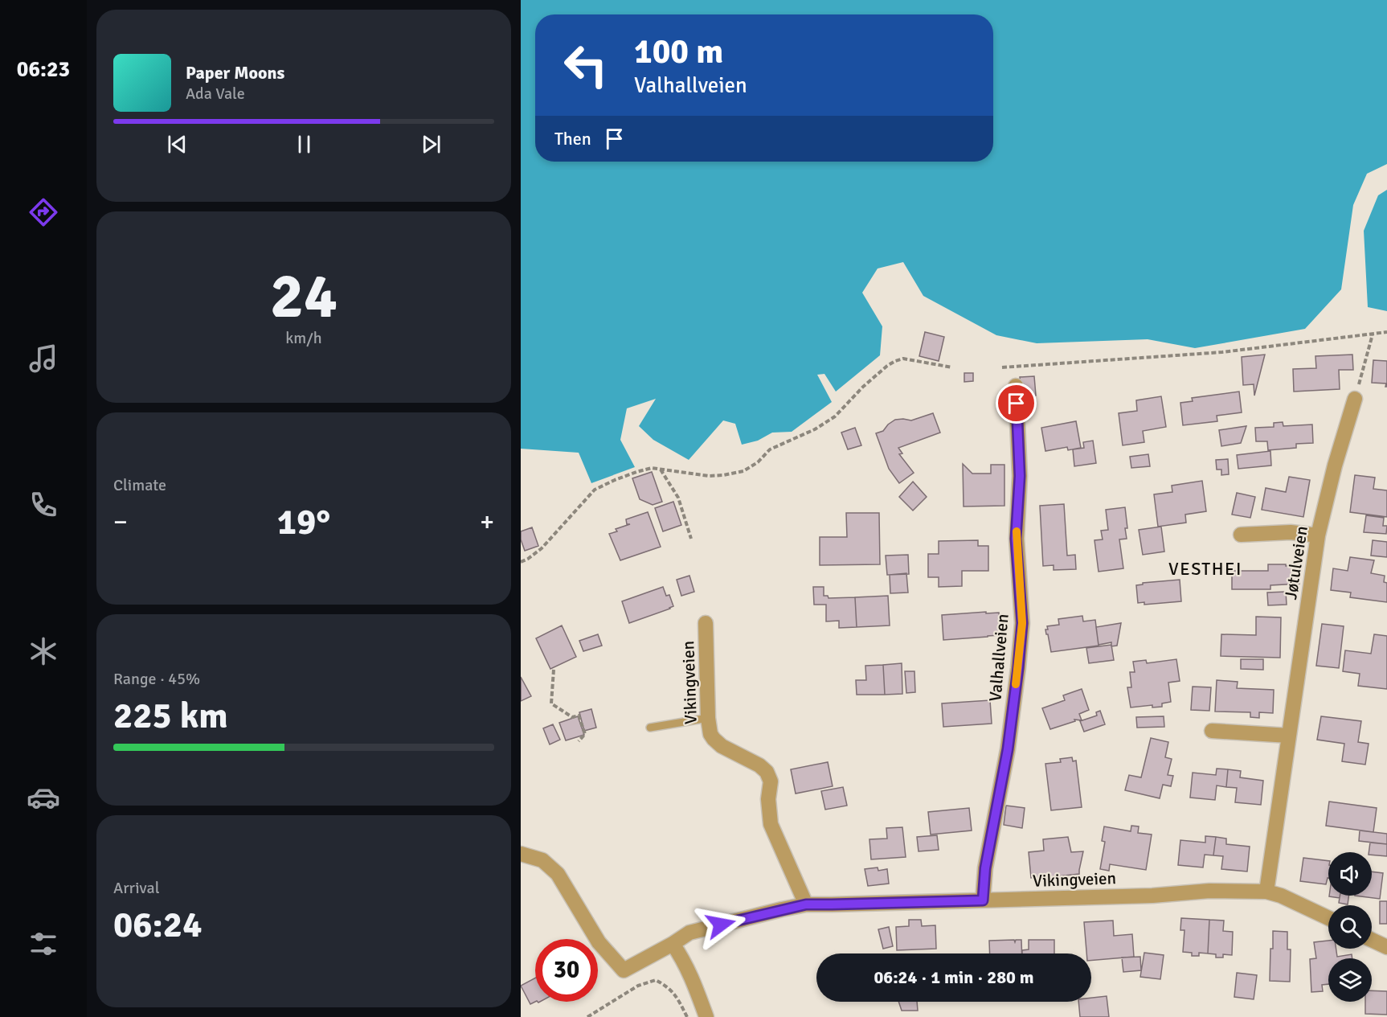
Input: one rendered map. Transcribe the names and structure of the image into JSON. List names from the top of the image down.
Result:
{
  "streets": {
    "street": ["Jøtulveien", "Valhallveien", "Vikingveien"]
  },
  "crossings": [
    ["Jøtulveien", "Vikingveien"],
    ["Valhallveien", "Vikingveien"]
  ],
  "districts": ["VESTHEI"],
  "page": {
    "tabs": "06:23",
    "turn": ["100 m", "Valhallveien"],
    "song": ["Paper Moons", "Ada Vale"],
    "then": "Then",
    "tile": [
      ["24", "km/h"],
      "Climate",
      ["Range · 45%", "225 km"],
      ["Arrival", "06:24"]
    ],
    "heat": ["−", "19°", "+"],
    "limit": "30",
    "trip": "06:24 · 1 min · 280 m"
  }
}
